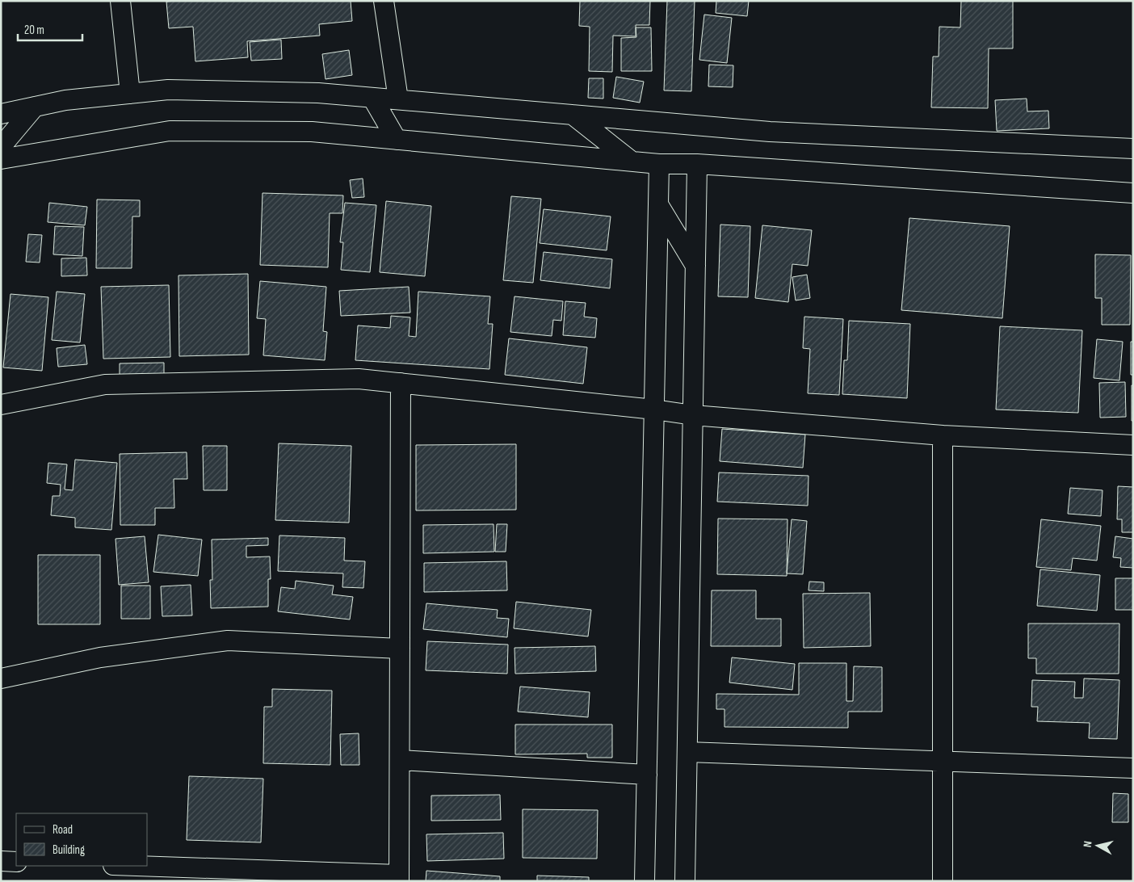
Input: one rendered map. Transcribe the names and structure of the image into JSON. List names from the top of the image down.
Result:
{
  "legend": ["Road", "Building"],
  "scale_bar": "20 m",
  "north": "left"
}
